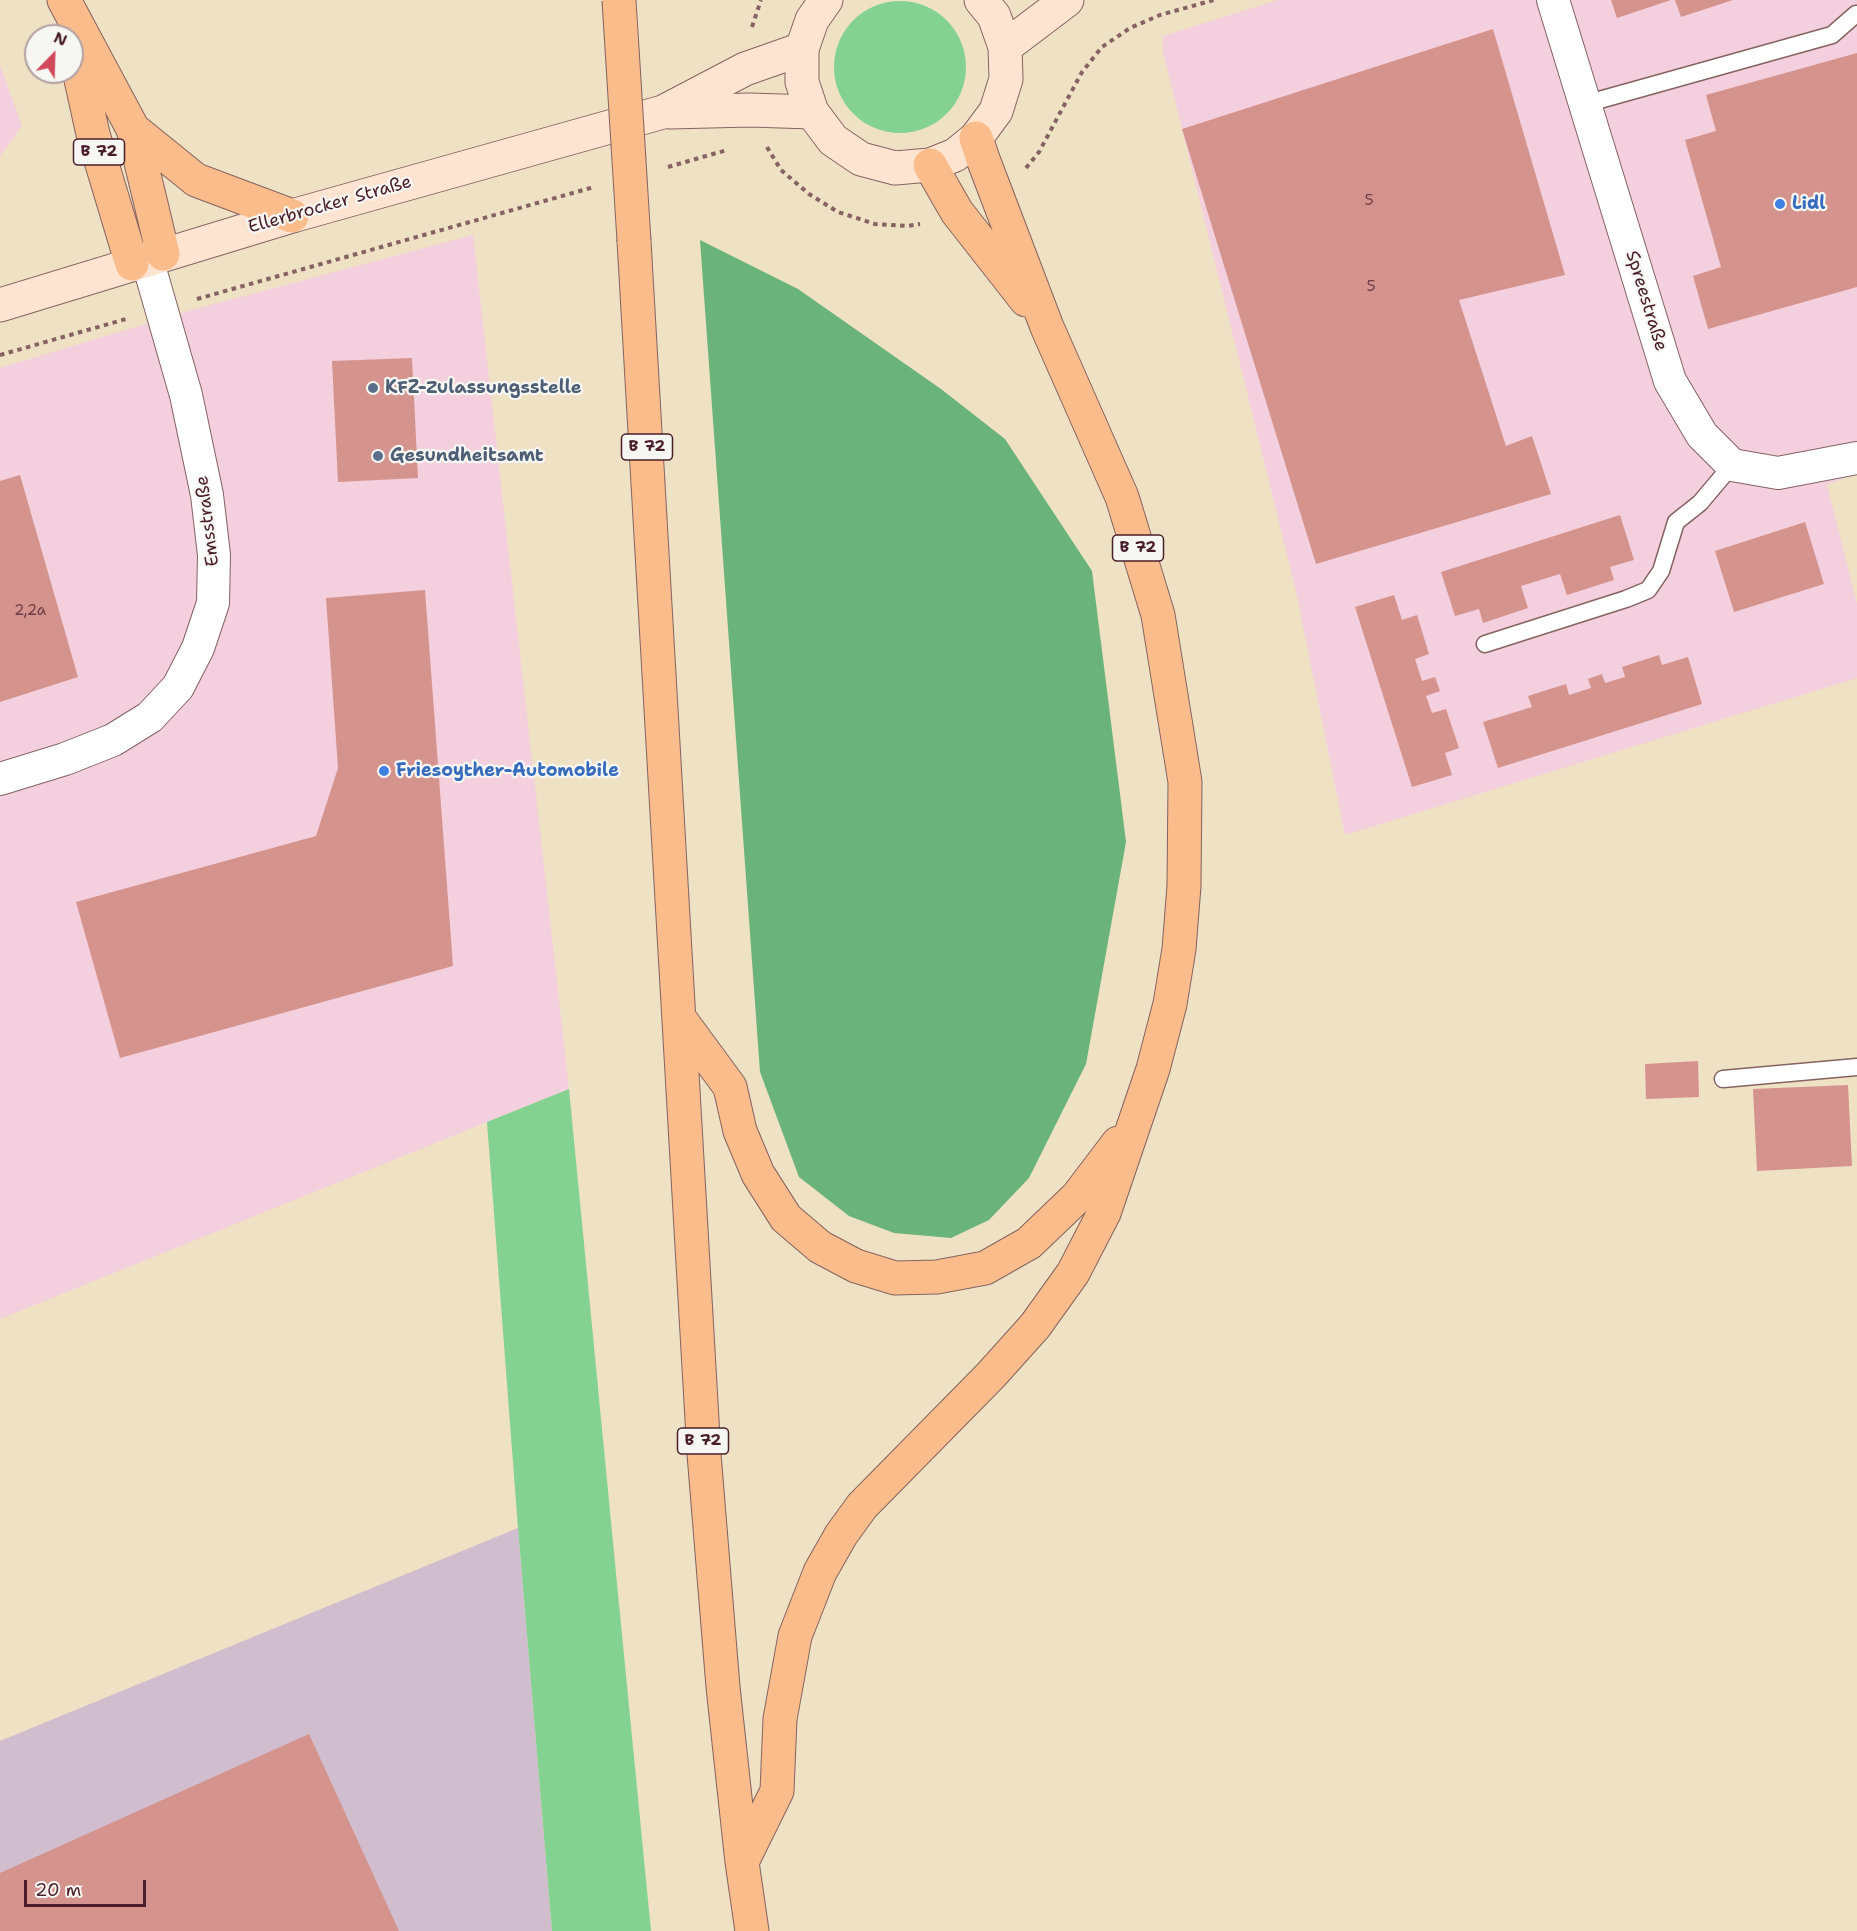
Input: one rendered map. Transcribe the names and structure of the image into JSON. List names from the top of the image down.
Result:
{
  "streets": {
    "highway": ["B 72"],
    "main road": ["Ellerbrocker Straße"],
    "street": ["Spreestraße", "Emsstraße"]
  },
  "crossings": [
    ["B 72", "Ellerbrocker Straße"],
    ["B 72", "Emsstraße"],
    ["Ellerbrocker Straße", "Emsstraße"]
  ],
  "places": [
    "Lidl",
    "KFZ-Zulassungsstelle",
    "Gesundheitsamt",
    "Friesoyther-Automobile"
  ],
  "house_numbers": ["5", "5", "2,2a"],
  "scale_bar": "20 m",
  "north": "top right"
}
